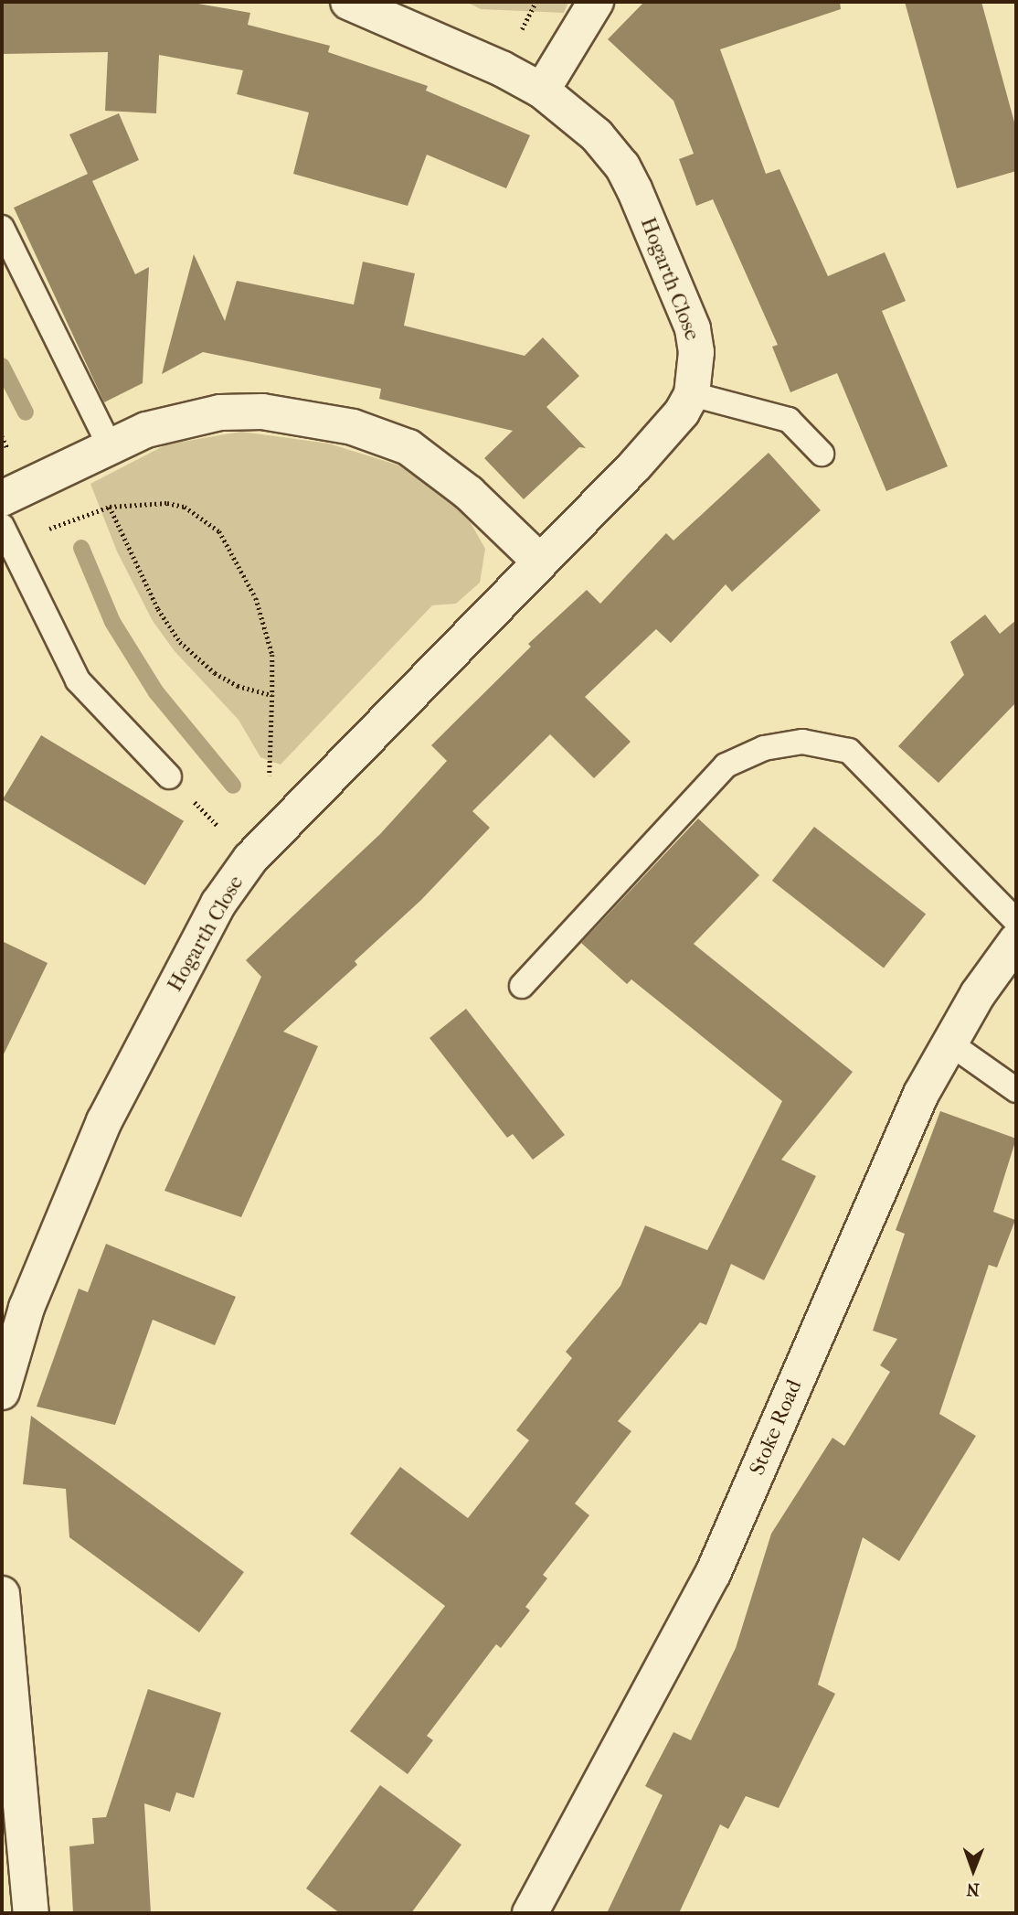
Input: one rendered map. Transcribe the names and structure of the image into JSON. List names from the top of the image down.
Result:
{
  "streets": {
    "street": ["Hogarth Close", "Stoke Road"]
  },
  "north": "bottom"
}
